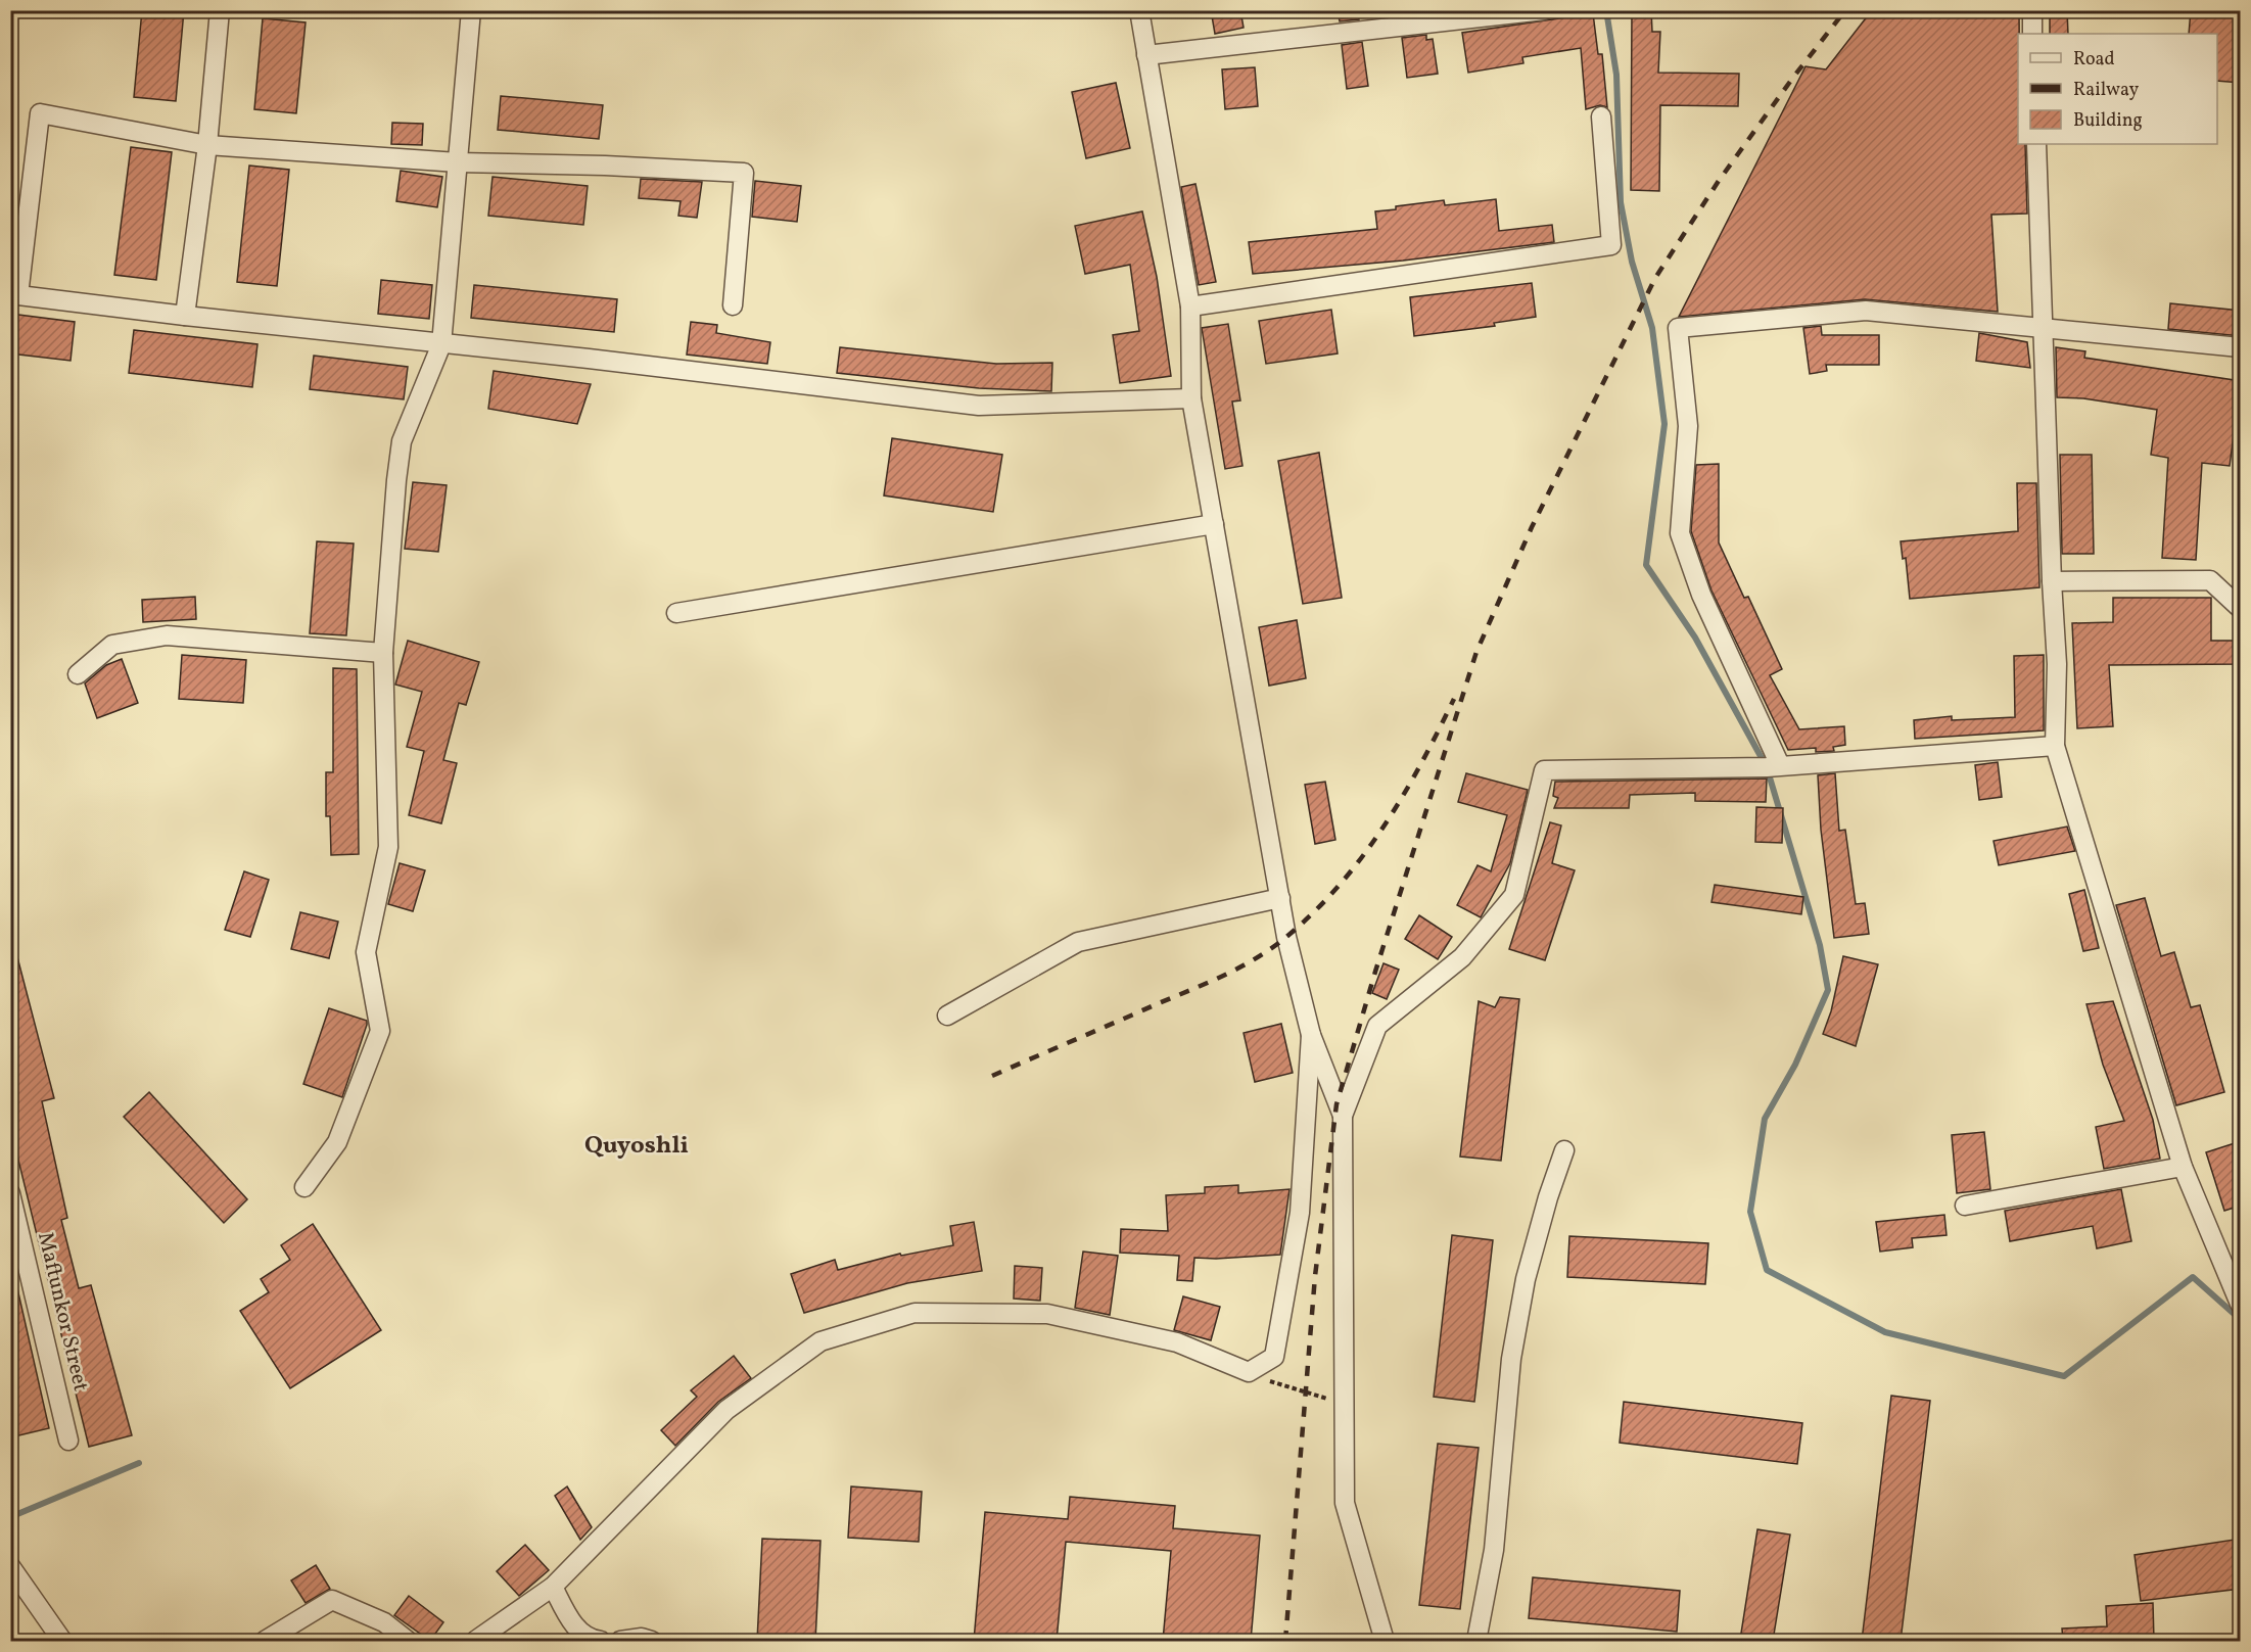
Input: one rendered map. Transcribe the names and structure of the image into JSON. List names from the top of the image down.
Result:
{
  "streets": {
    "street": ["Maftunkor Street"]
  },
  "districts": ["Quyoshli"],
  "legend": ["Road", "Railway", "Building"]
}
